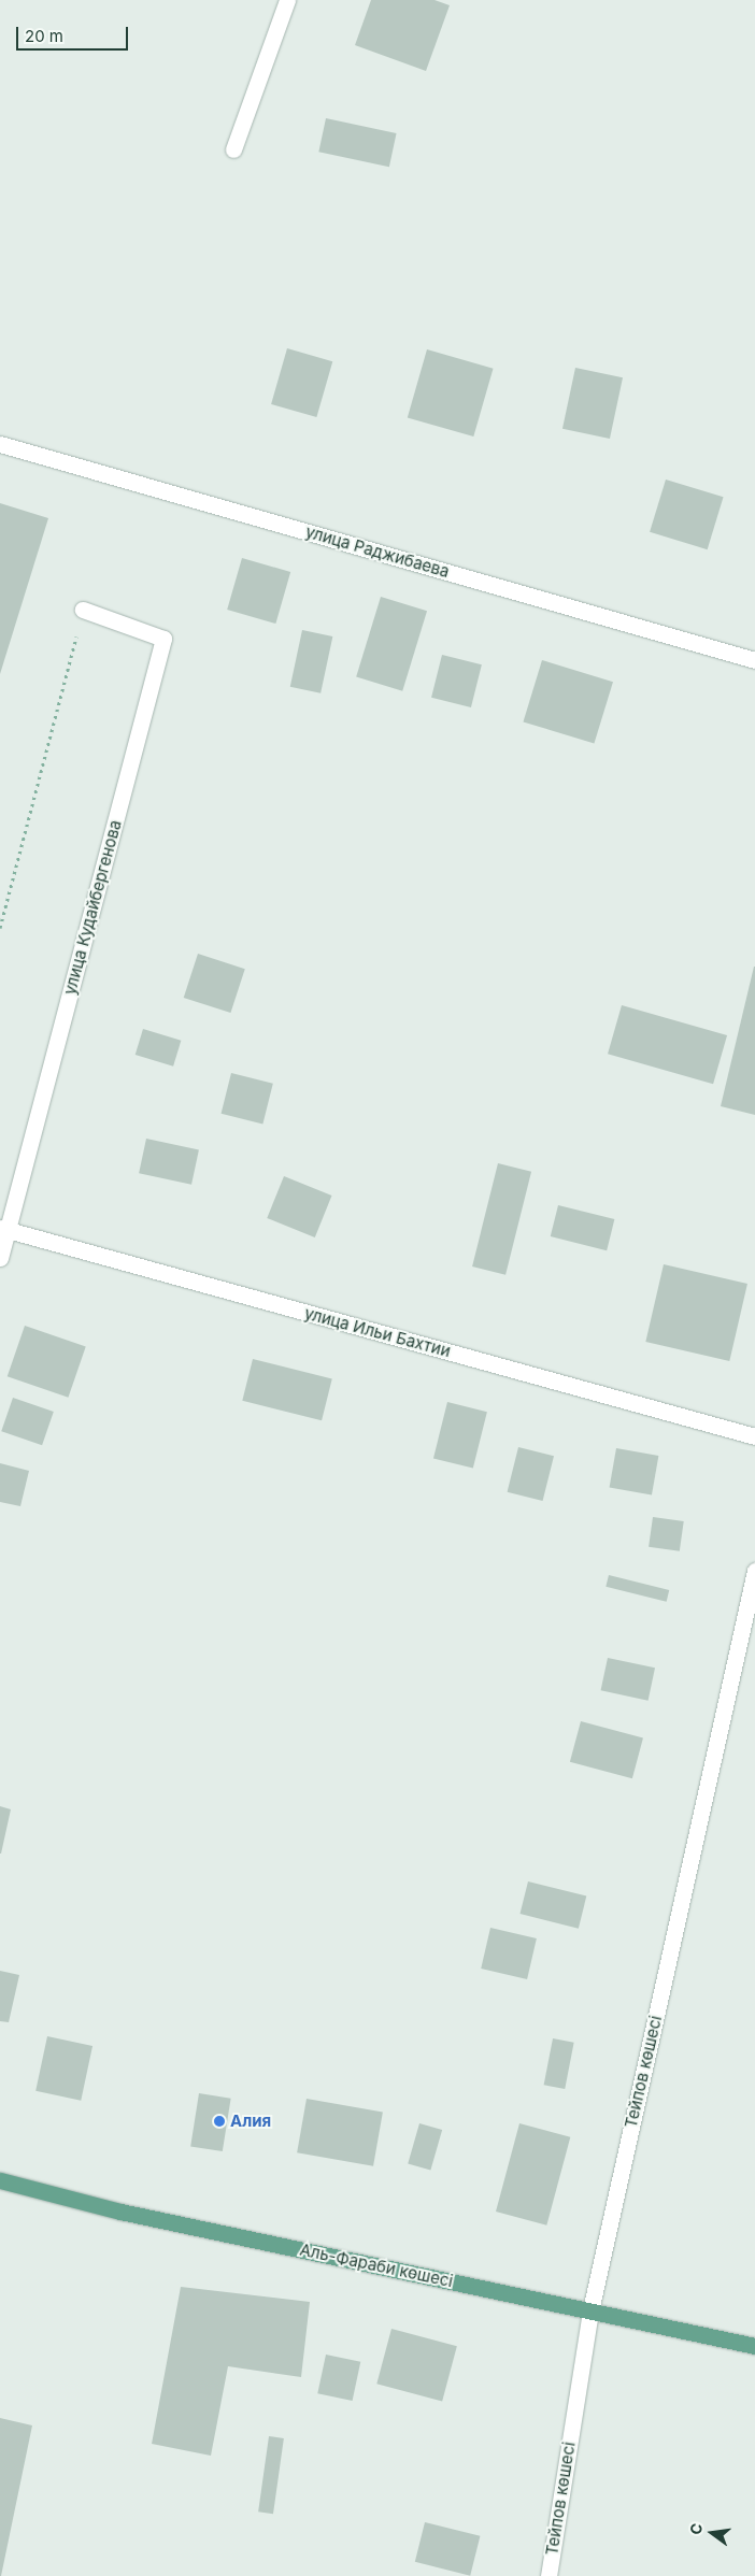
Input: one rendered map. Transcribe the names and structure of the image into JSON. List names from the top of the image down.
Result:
{
  "streets": {
    "main road": ["Аль-Фараби көшесі"],
    "street": [
      "улица Раджибаева",
      "улица Кудайбергенова",
      "улица Ильи Бахтии",
      "Тейпов көшесі"
    ]
  },
  "crossings": [
    ["улица Кудайбергенова", "улица Ильи Бахтии"],
    ["Тейпов көшесі", "Аль-Фараби көшесі"]
  ],
  "places": ["Алия"],
  "scale_bar": "20 m",
  "north": "left"
}
